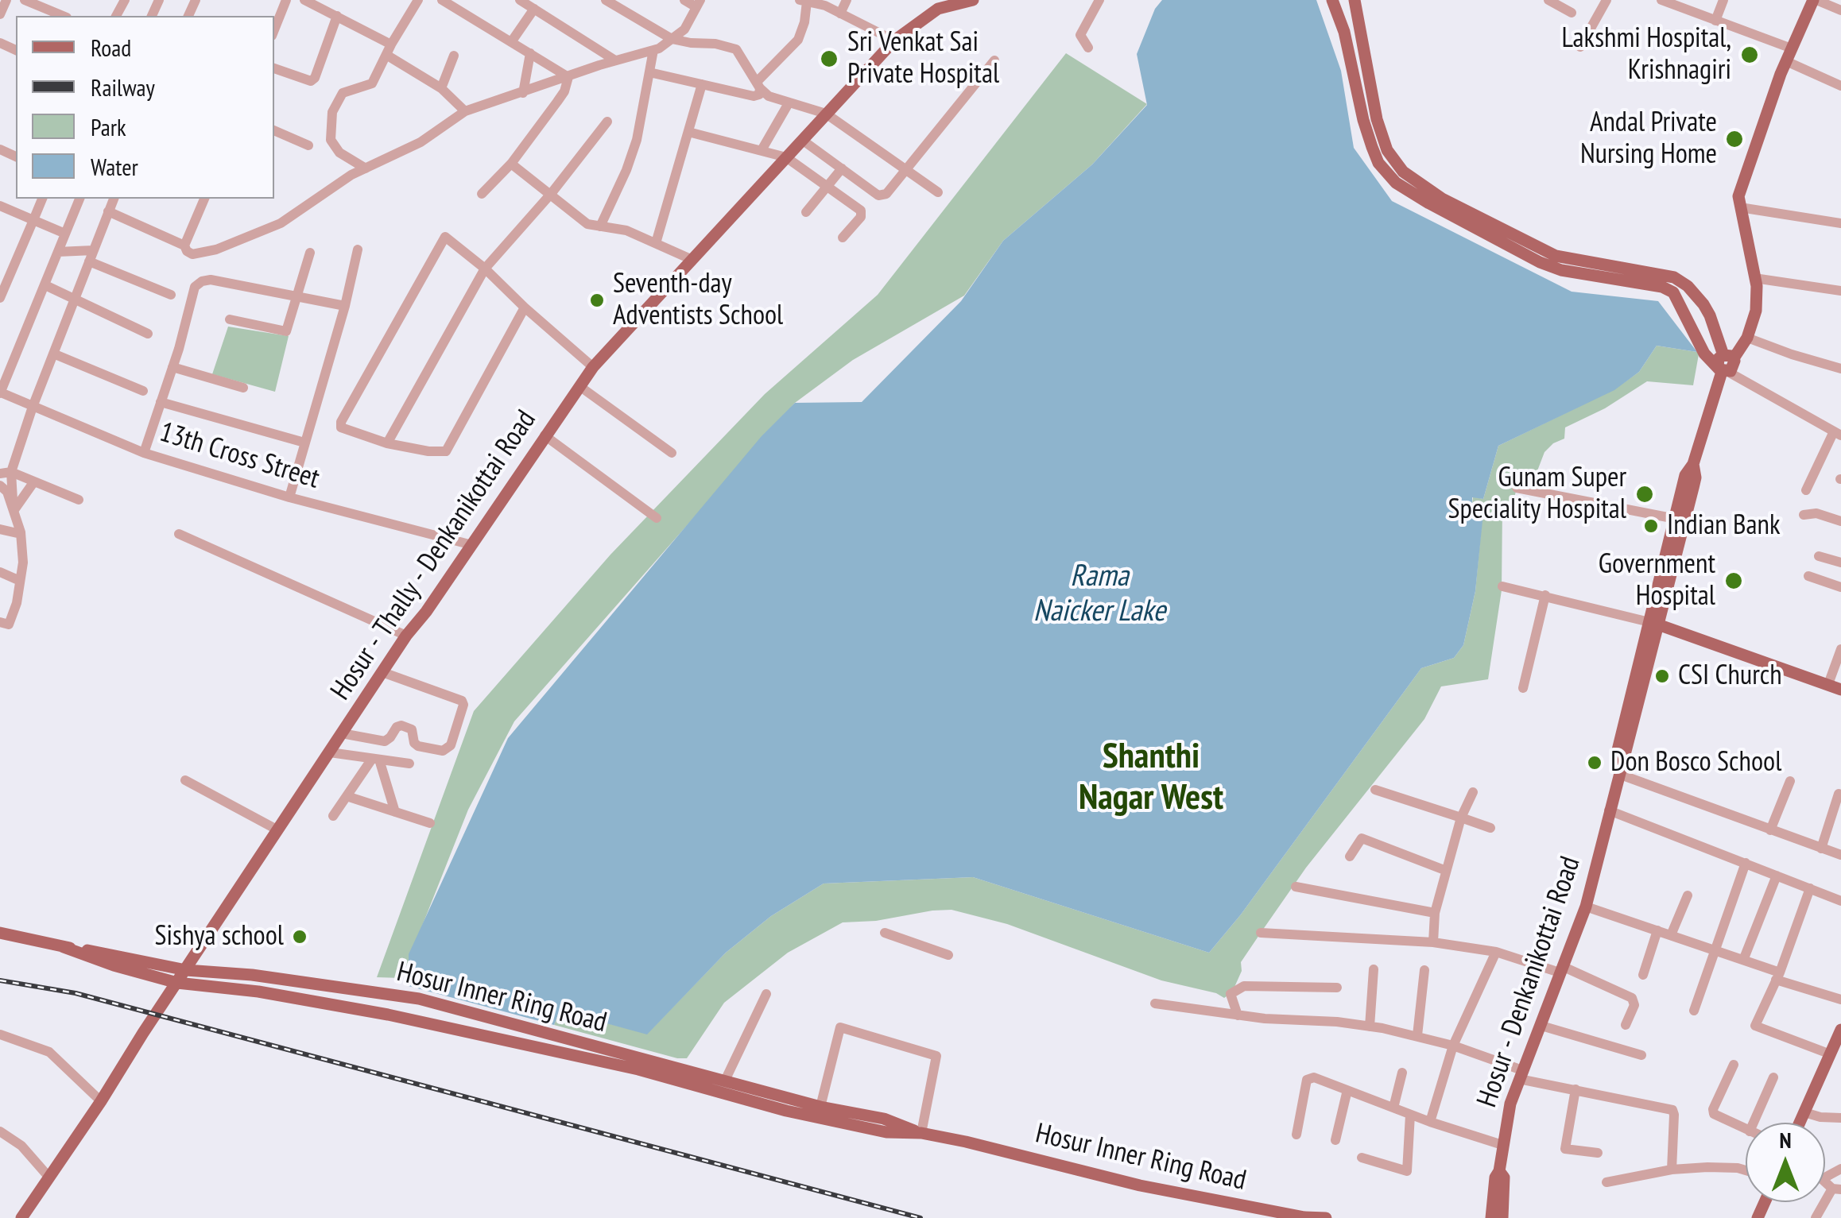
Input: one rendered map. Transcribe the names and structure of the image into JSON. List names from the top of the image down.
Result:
{
  "streets": {
    "main road": ["Hosur - Thally - Denkanikottai Road", "Hosur - Denkanikottai Road", "Hosur Inner Ring Road"],
    "street": ["13th Cross Street"]
  },
  "crossings": [
    ["13th Cross Street", "Hosur - Thally - Denkanikottai Road"],
    ["Hosur - Thally - Denkanikottai Road", "Hosur Inner Ring Road"]
  ],
  "districts": ["Shanthi Nagar West"],
  "water": ["Rama Naicker Lake"],
  "places": [
    "Lakshmi Hospital, Krishnagiri",
    "Sri Venkat Sai Private Hospital",
    "Andal Private Nursing Home",
    "Seventh-day Adventists School",
    "Gunam Super Speciality Hospital",
    "Indian Bank",
    "Government Hospital",
    "CSI Church",
    "Don Bosco School",
    "Sishya school"
  ],
  "legend": [
    "Road",
    "Railway",
    "Park",
    "Water"
  ],
  "north": "top"
}
